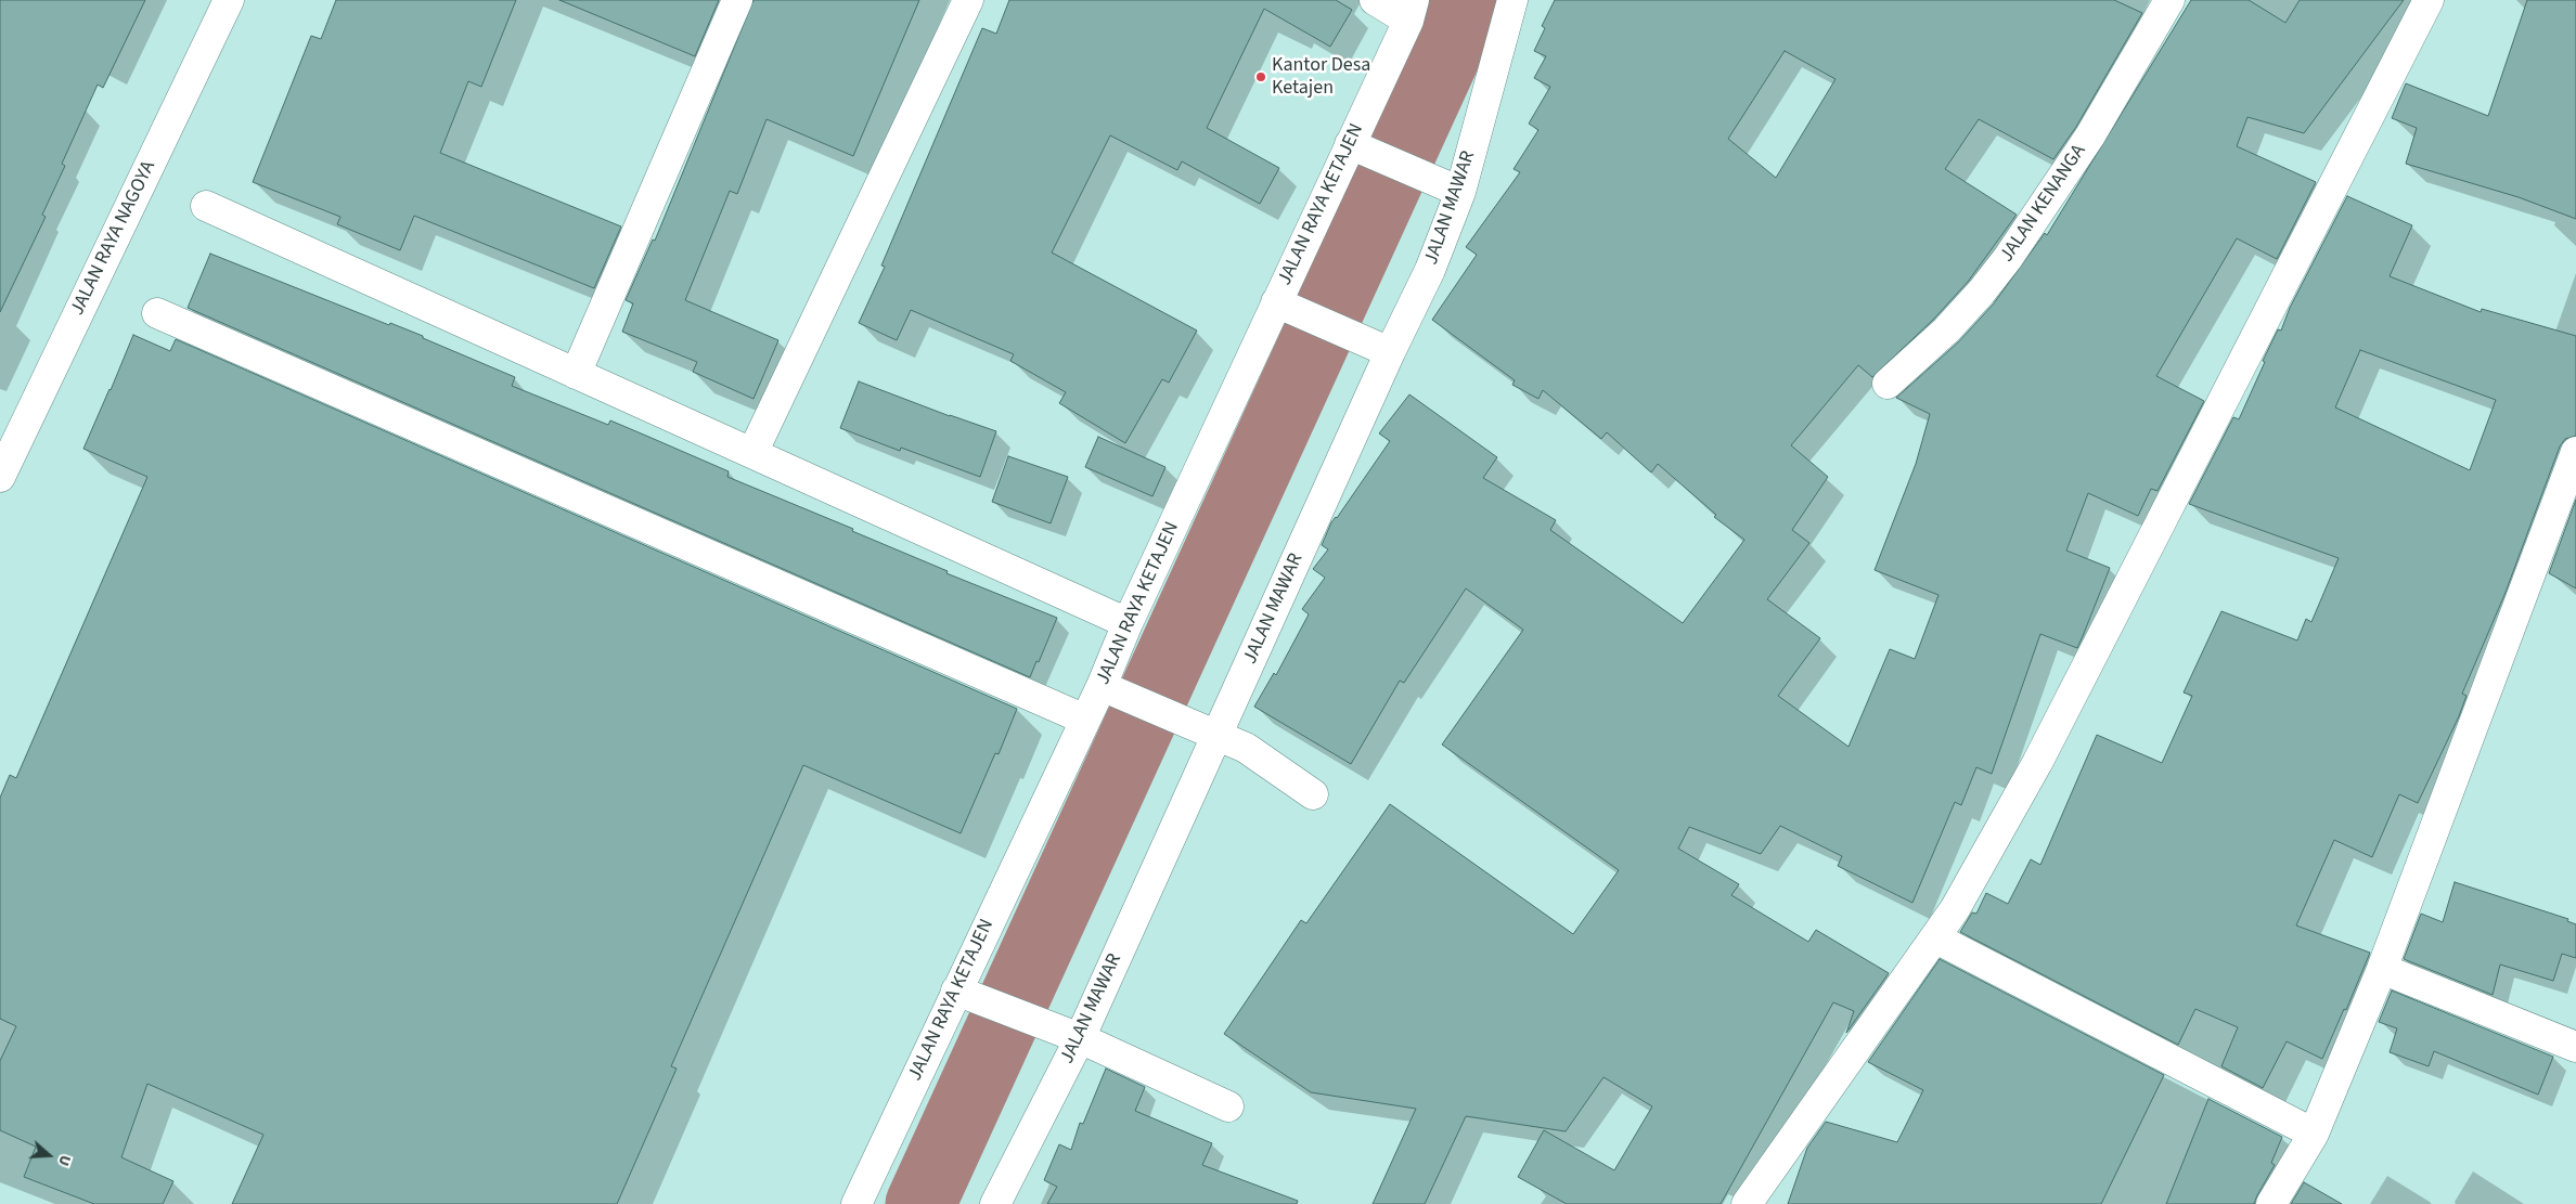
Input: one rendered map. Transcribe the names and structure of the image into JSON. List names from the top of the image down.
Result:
{
  "streets": {
    "street": [
      "JALAN KENANGA",
      "JALAN RAYA KETAJEN",
      "JALAN MAWAR",
      "JALAN RAYA NAGOYA"
    ]
  },
  "places": ["Kantor Desa Ketajen"],
  "north": "right"
}
